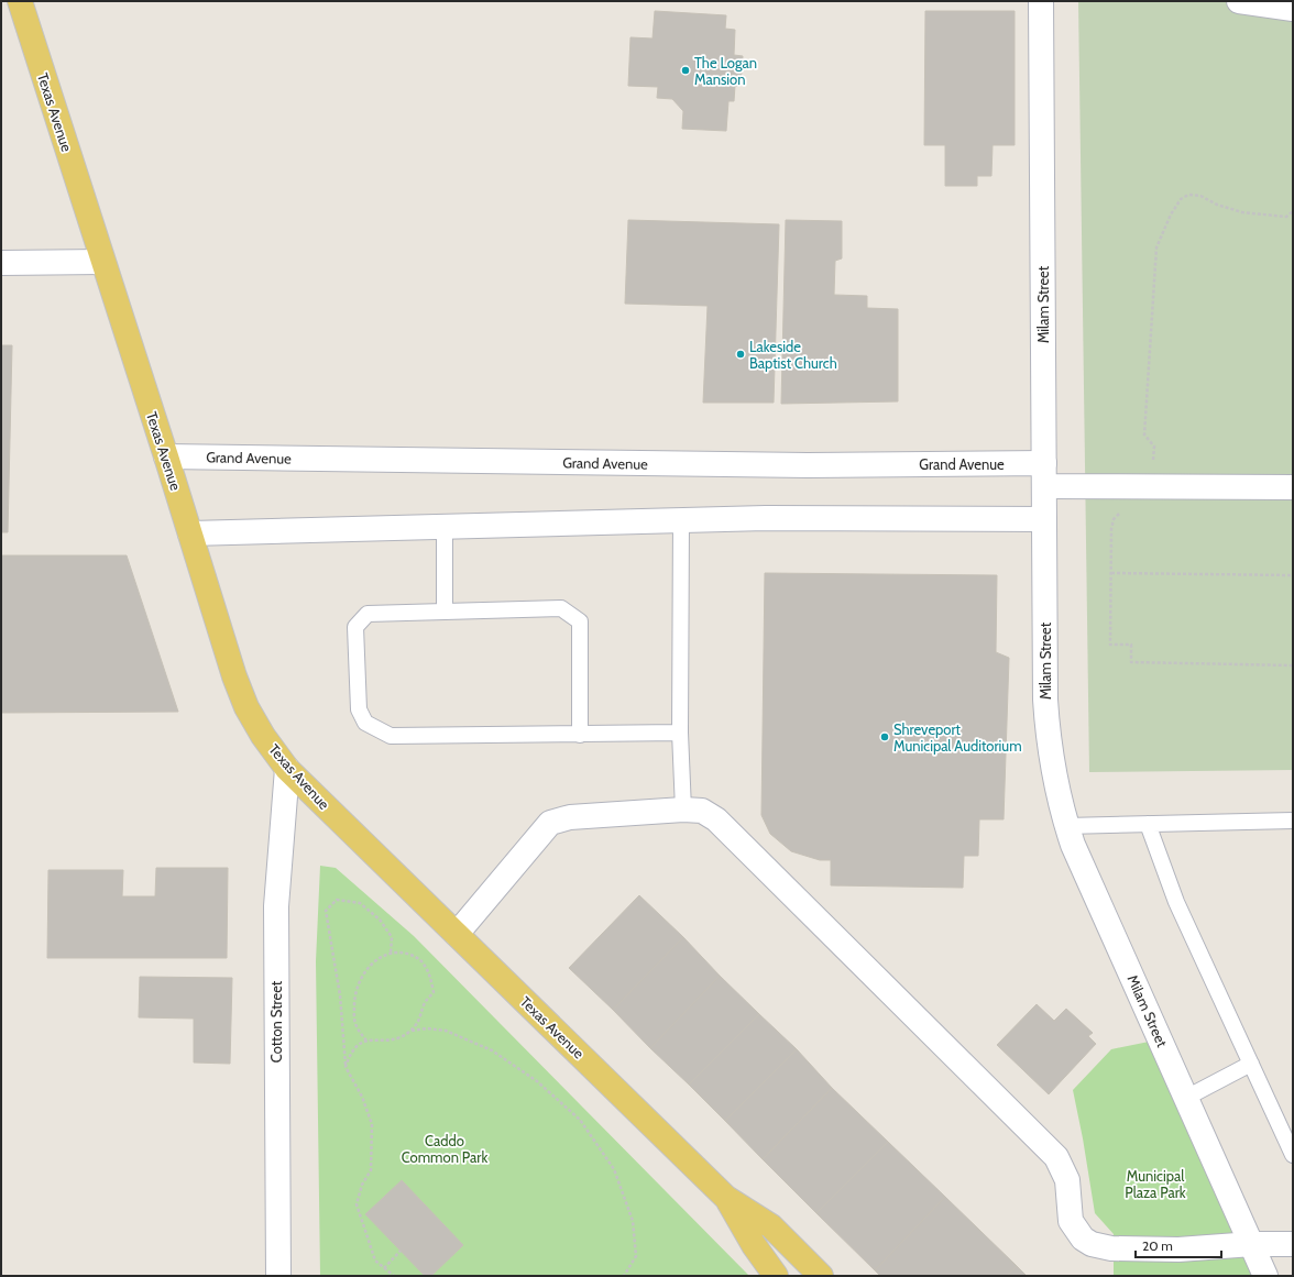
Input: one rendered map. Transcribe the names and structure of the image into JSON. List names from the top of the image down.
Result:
{
  "streets": {
    "main road": ["Texas Avenue"],
    "street": ["Milam Street", "Grand Avenue", "Cotton Street"]
  },
  "crossings": [
    ["Texas Avenue", "Grand Avenue"],
    ["Texas Avenue", "Cotton Street"],
    ["Milam Street", "Grand Avenue"]
  ],
  "parks": ["Caddo Common Park", "Municipal Plaza Park"],
  "places": ["The Logan Mansion", "Lakeside Baptist Church", "Shreveport Municipal Auditorium"],
  "scale_bar": "20 m"
}
